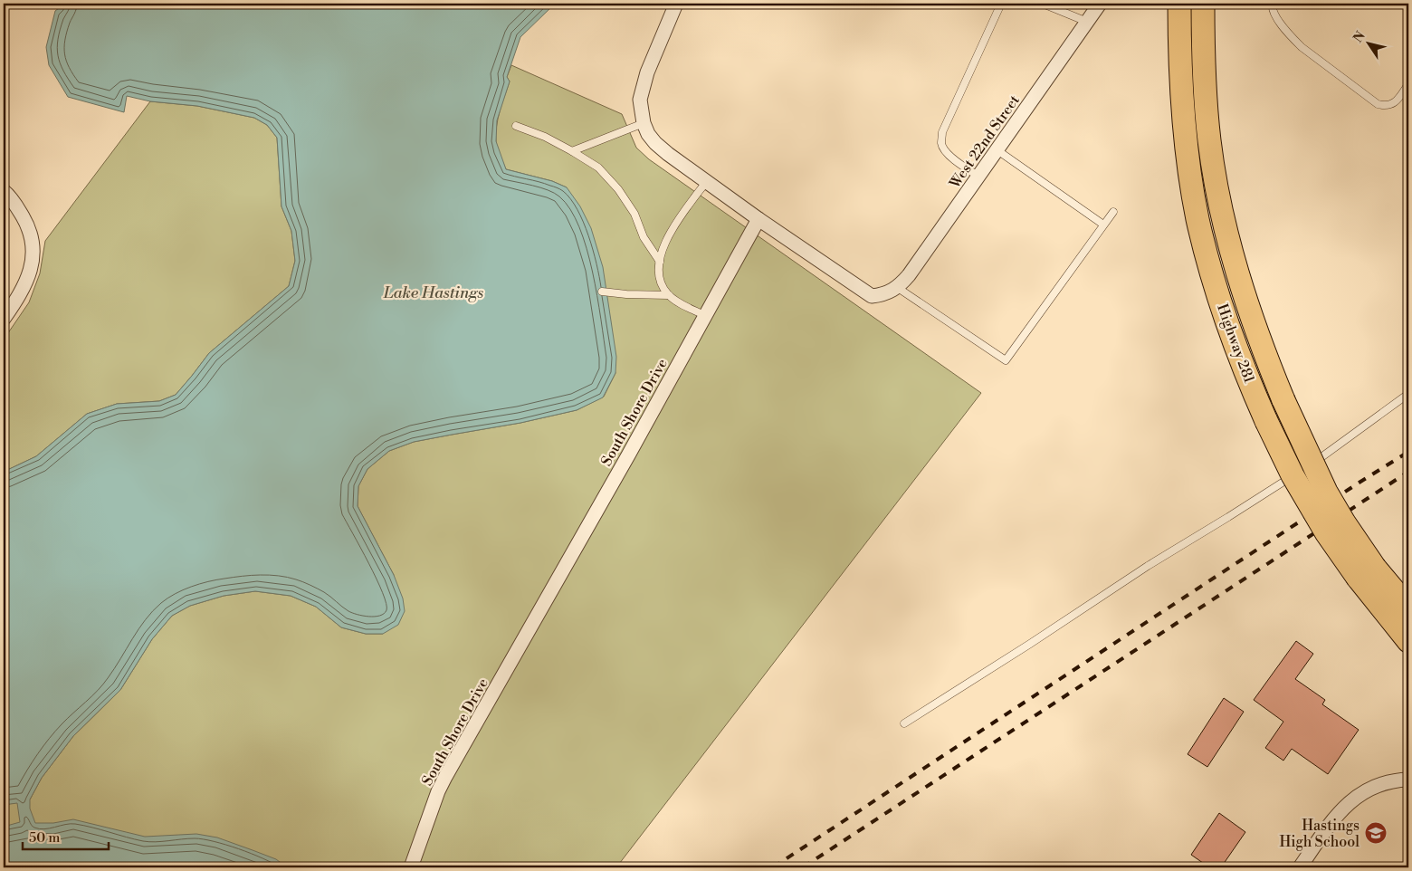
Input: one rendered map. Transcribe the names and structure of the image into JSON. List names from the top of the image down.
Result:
{
  "streets": {
    "highway": ["Highway 281"],
    "street": ["West 22nd Street", "South Shore Drive"]
  },
  "water": ["Lake Hastings"],
  "places": {
    "school or university": ["Hastings High School"]
  },
  "scale_bar": "50 m",
  "north": "top left"
}
